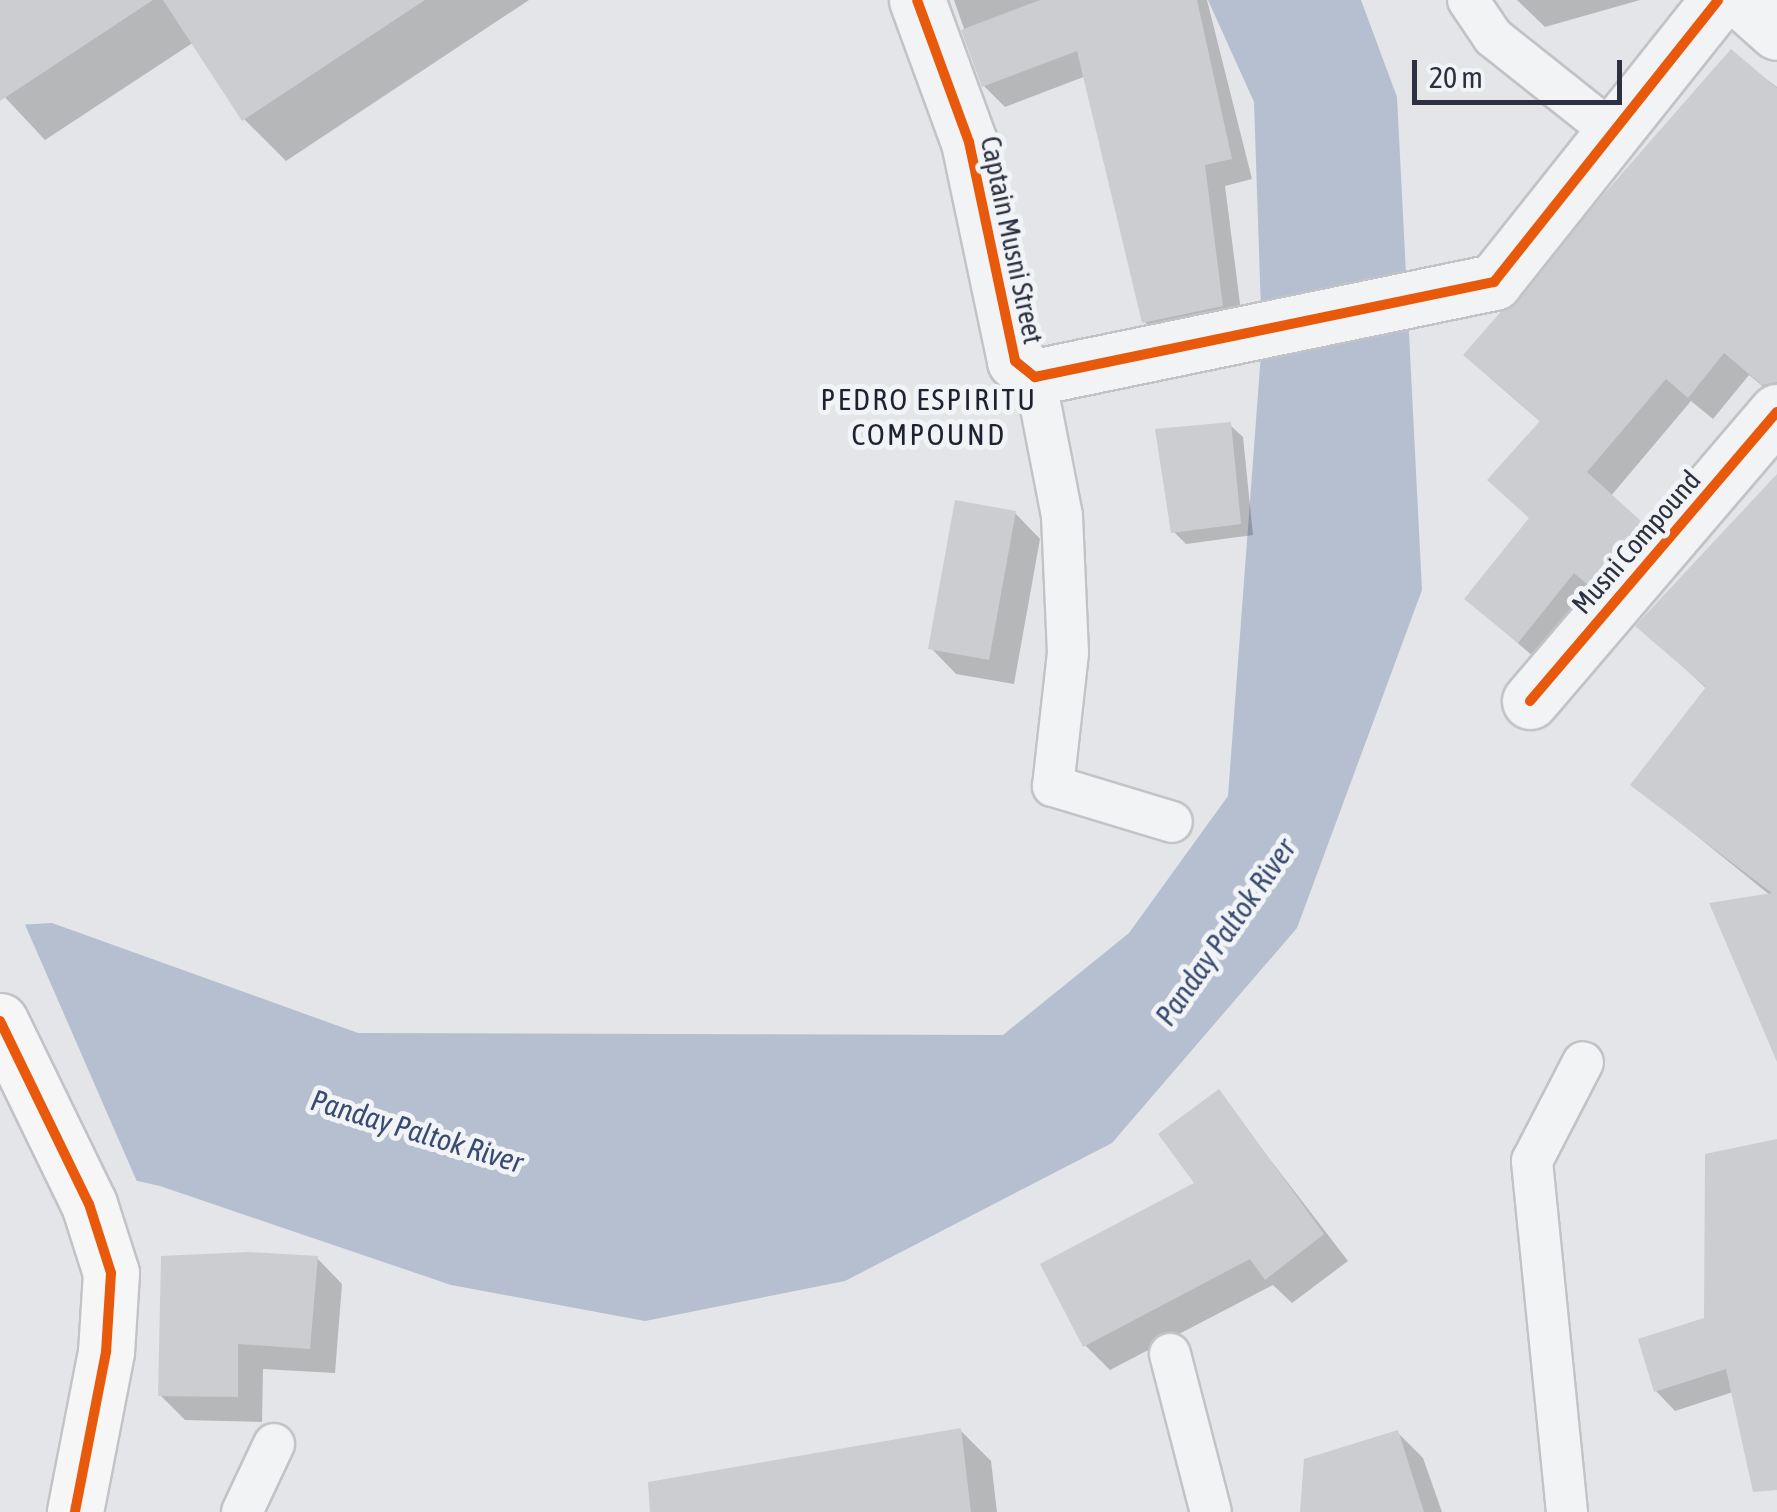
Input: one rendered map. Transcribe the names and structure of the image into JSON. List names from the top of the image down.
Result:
{
  "streets": {
    "street": ["Captain Musni Street", "Musni Compound"]
  },
  "districts": ["PEDRO ESPIRITU COMPOUND"],
  "water": ["Panday Paltok River"],
  "scale_bar": "20 m"
}
